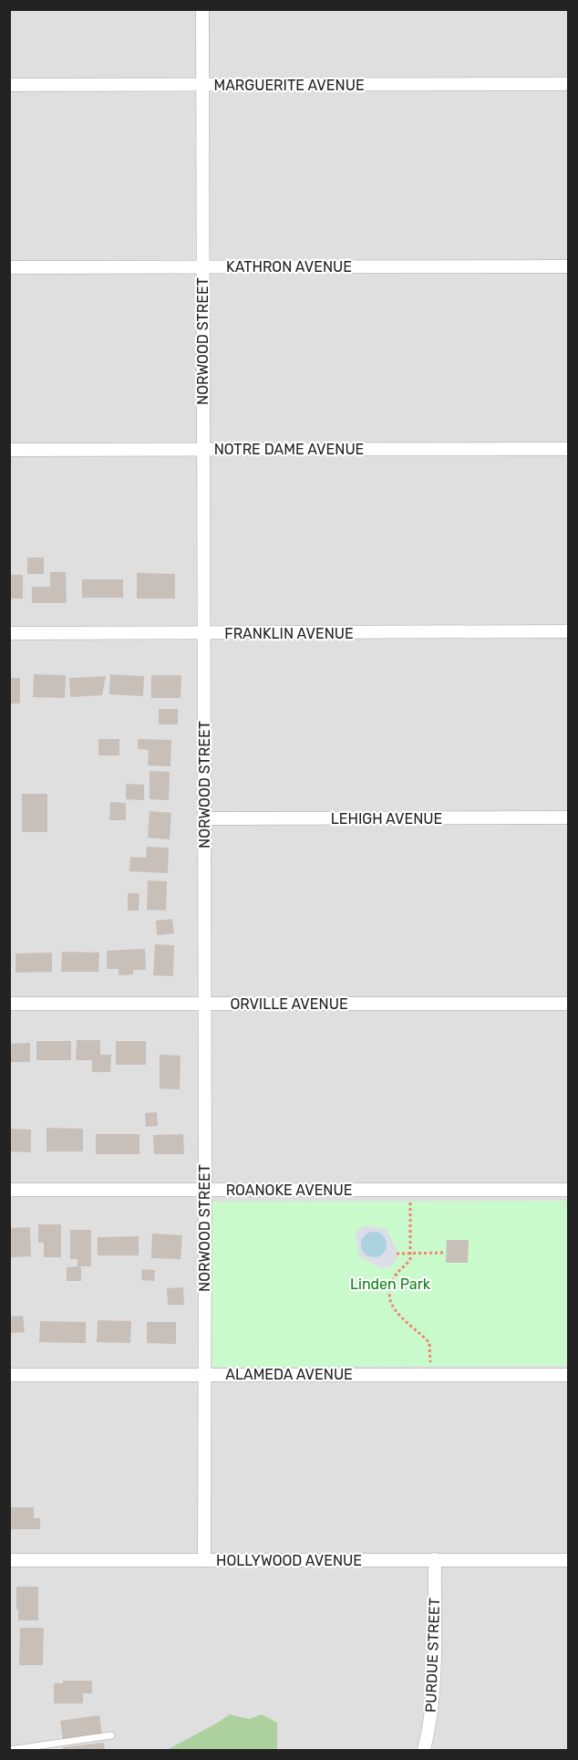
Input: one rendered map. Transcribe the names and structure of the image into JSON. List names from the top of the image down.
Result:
{
  "streets": {
    "street": [
      "MARGUERITE AVENUE",
      "KATHRON AVENUE",
      "NORWOOD STREET",
      "NOTRE DAME AVENUE",
      "FRANKLIN AVENUE",
      "LEHIGH AVENUE",
      "ORVILLE AVENUE",
      "ROANOKE AVENUE",
      "ALAMEDA AVENUE",
      "HOLLYWOOD AVENUE",
      "PURDUE STREET"
    ]
  },
  "crossings": [
    ["MARGUERITE AVENUE", "NORWOOD STREET"],
    ["KATHRON AVENUE", "NORWOOD STREET"],
    ["NORWOOD STREET", "NOTRE DAME AVENUE"],
    ["NORWOOD STREET", "FRANKLIN AVENUE"],
    ["NORWOOD STREET", "LEHIGH AVENUE"],
    ["NORWOOD STREET", "ORVILLE AVENUE"],
    ["NORWOOD STREET", "ROANOKE AVENUE"],
    ["NORWOOD STREET", "ALAMEDA AVENUE"],
    ["NORWOOD STREET", "HOLLYWOOD AVENUE"],
    ["HOLLYWOOD AVENUE", "PURDUE STREET"]
  ],
  "parks": ["Linden Park"]
}
